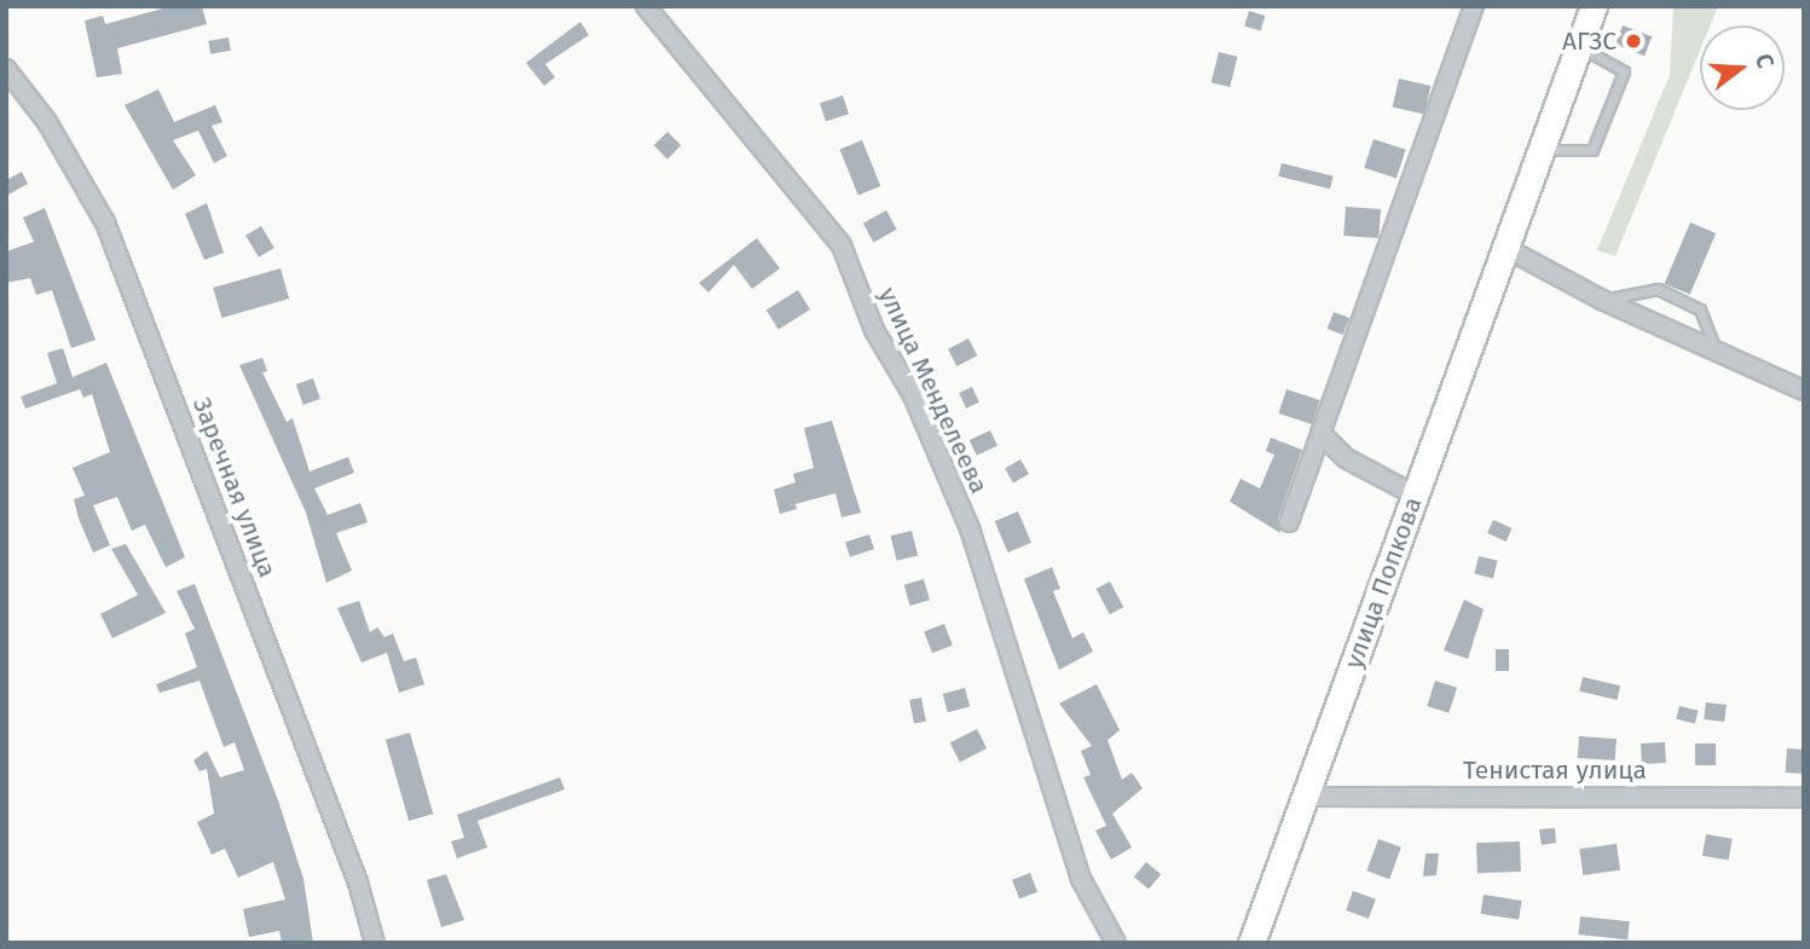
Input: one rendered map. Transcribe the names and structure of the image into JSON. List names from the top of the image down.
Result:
{
  "streets": {
    "main road": ["улица Попкова"],
    "street": ["улица Менделеева", "Заречная улица", "Тенистая улица"]
  },
  "crossings": [
    ["улица Попкова", "Тенистая улица"]
  ],
  "places": ["АГЗС"],
  "north": "right"
}
